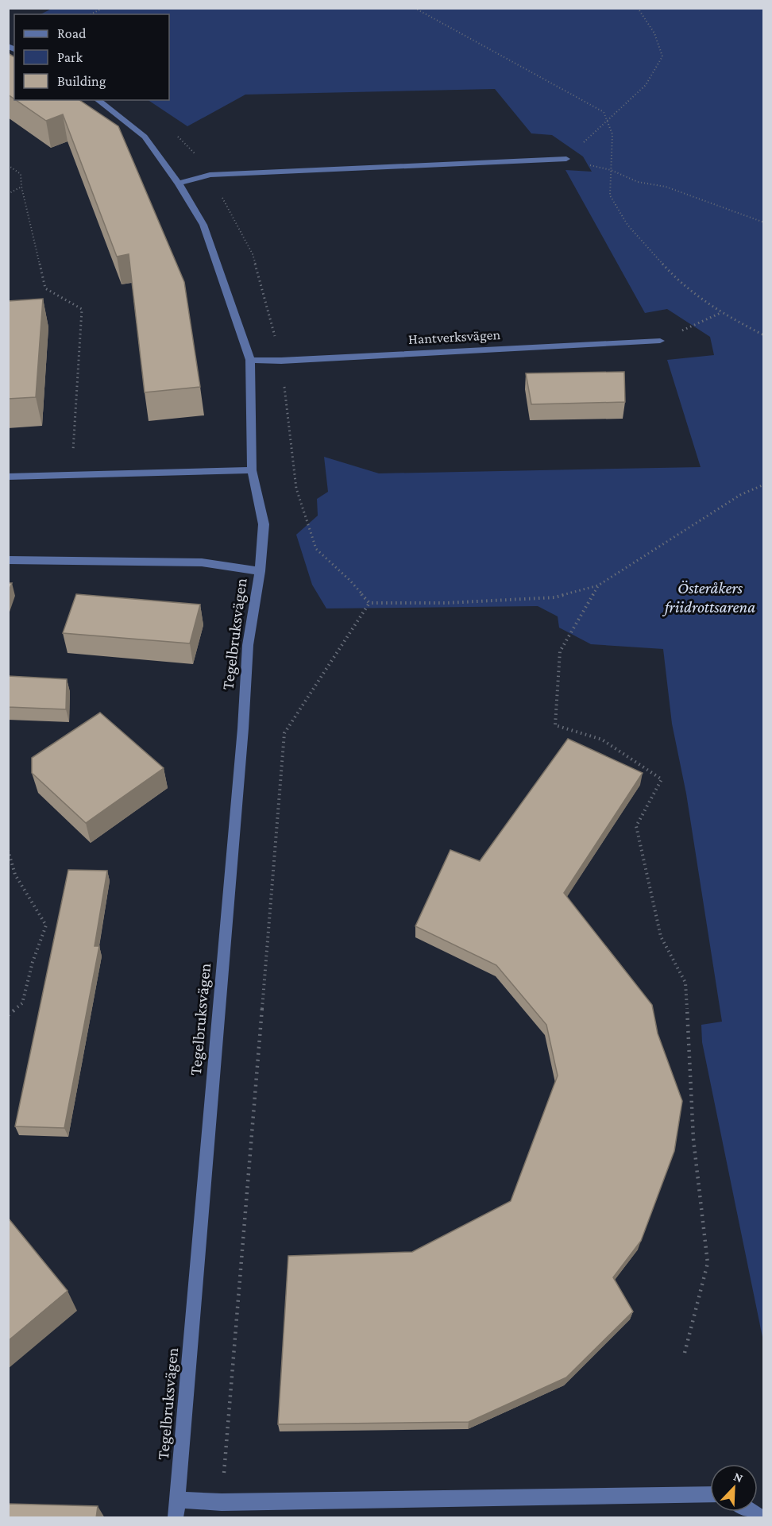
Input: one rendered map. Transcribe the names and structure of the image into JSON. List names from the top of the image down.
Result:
{
  "streets": {
    "street": ["Hantverksvägen", "Tegelbruksvägen"]
  },
  "parks": ["Österåkers friidrottsarena"],
  "legend": ["Road", "Park", "Building"],
  "north": "top right"
}
